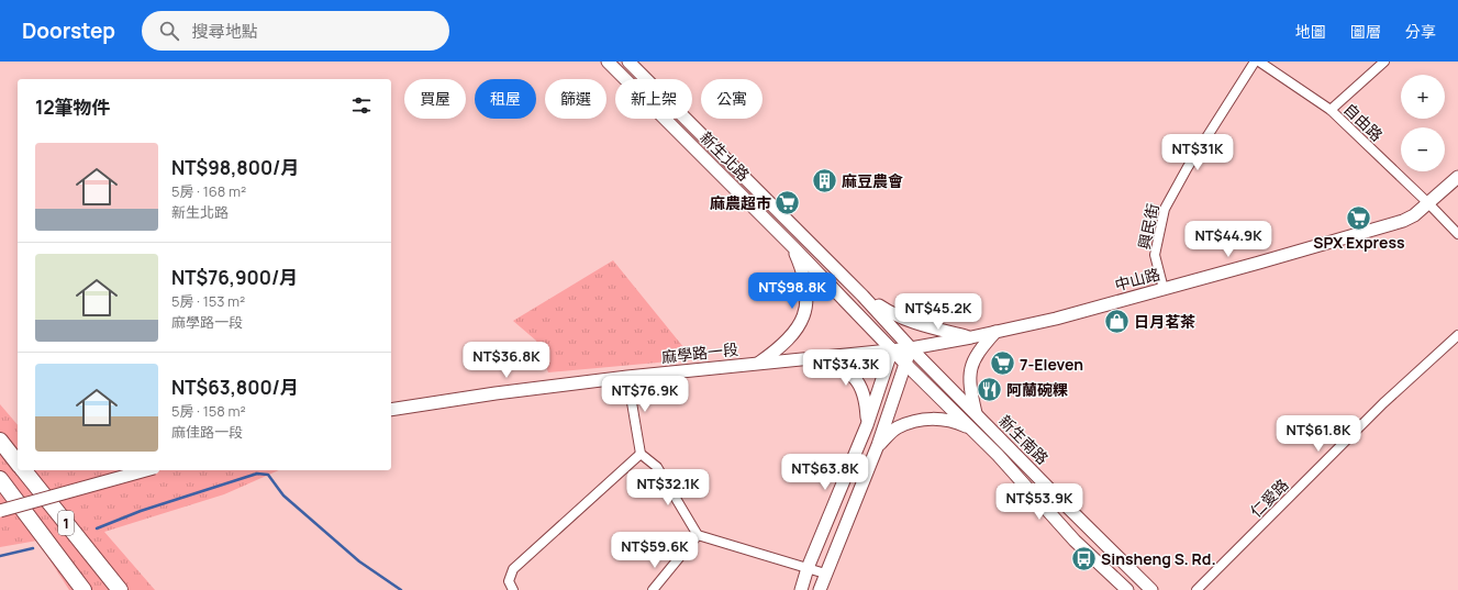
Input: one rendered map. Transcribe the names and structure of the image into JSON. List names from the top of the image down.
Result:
{
  "streets": {
    "highway": ["1"],
    "main road": [
      "新生北路",
      "中山路",
      "麻學路一段",
      "新生南路"
    ],
    "street": ["自由路", "興民街", "仁愛路"]
  },
  "crossings": [
    ["自由路", "中山路"],
    ["新生北路", "中山路"],
    ["新生北路", "麻學路一段"],
    ["新生北路", "新生南路"],
    ["興民街", "中山路"],
    ["中山路", "麻學路一段"],
    ["中山路", "新生南路"],
    ["麻學路一段", "新生南路"]
  ],
  "places": {
    "building": ["麻豆農會"],
    "supermarket": ["麻農超市", "SPX Express", "7-Eleven"],
    "shop": ["日月茗茶"],
    "restaurant": ["阿蘭碗粿"],
    "bus stop": ["Sinsheng S. Rd."]
  },
  "page": {
    "header": "Doorstep",
    "search": "搜尋地點",
    "nav": ["地圖", "圖層", "分享"],
    "map_buttons": ["+", "−"],
    "chip": [
      "買屋",
      "租屋",
      "篩選",
      "新上架",
      "公寓"
    ],
    "heading": "12筆物件",
    "list": [
      {
        "name": "NT$98,800/月",
        "note": "5房 · 168 m² · 新生北路"
      },
      {
        "name": "NT$76,900/月",
        "note": "5房 · 153 m² · 麻學路一段"
      },
      {
        "name": "NT$63,800/月",
        "note": "5房 · 158 m² · 麻佳路一段"
      }
    ],
    "price": [
      "NT$31K",
      "NT$44.9K",
      "NT$98.8K",
      "NT$45.2K",
      "NT$36.8K",
      "NT$34.3K",
      "NT$76.9K",
      "NT$61.8K",
      "NT$63.8K",
      "NT$32.1K",
      "NT$53.9K",
      "NT$59.6K"
    ]
  }
}
